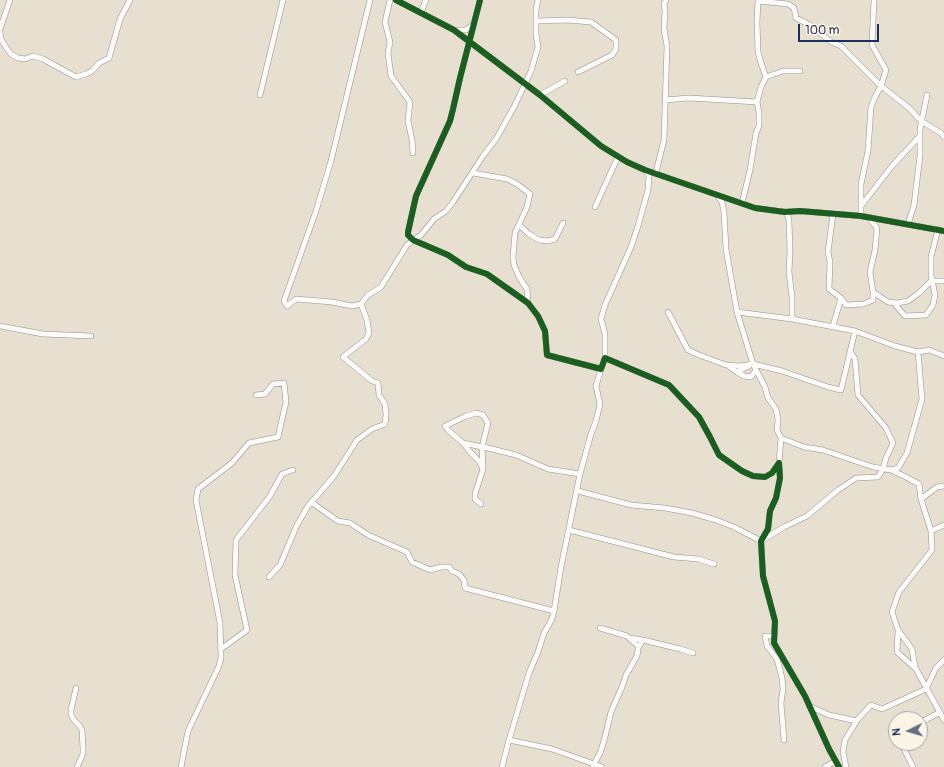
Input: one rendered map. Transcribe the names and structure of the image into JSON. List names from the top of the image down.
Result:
{
  "scale_bar": "100 m",
  "north": "left"
}
